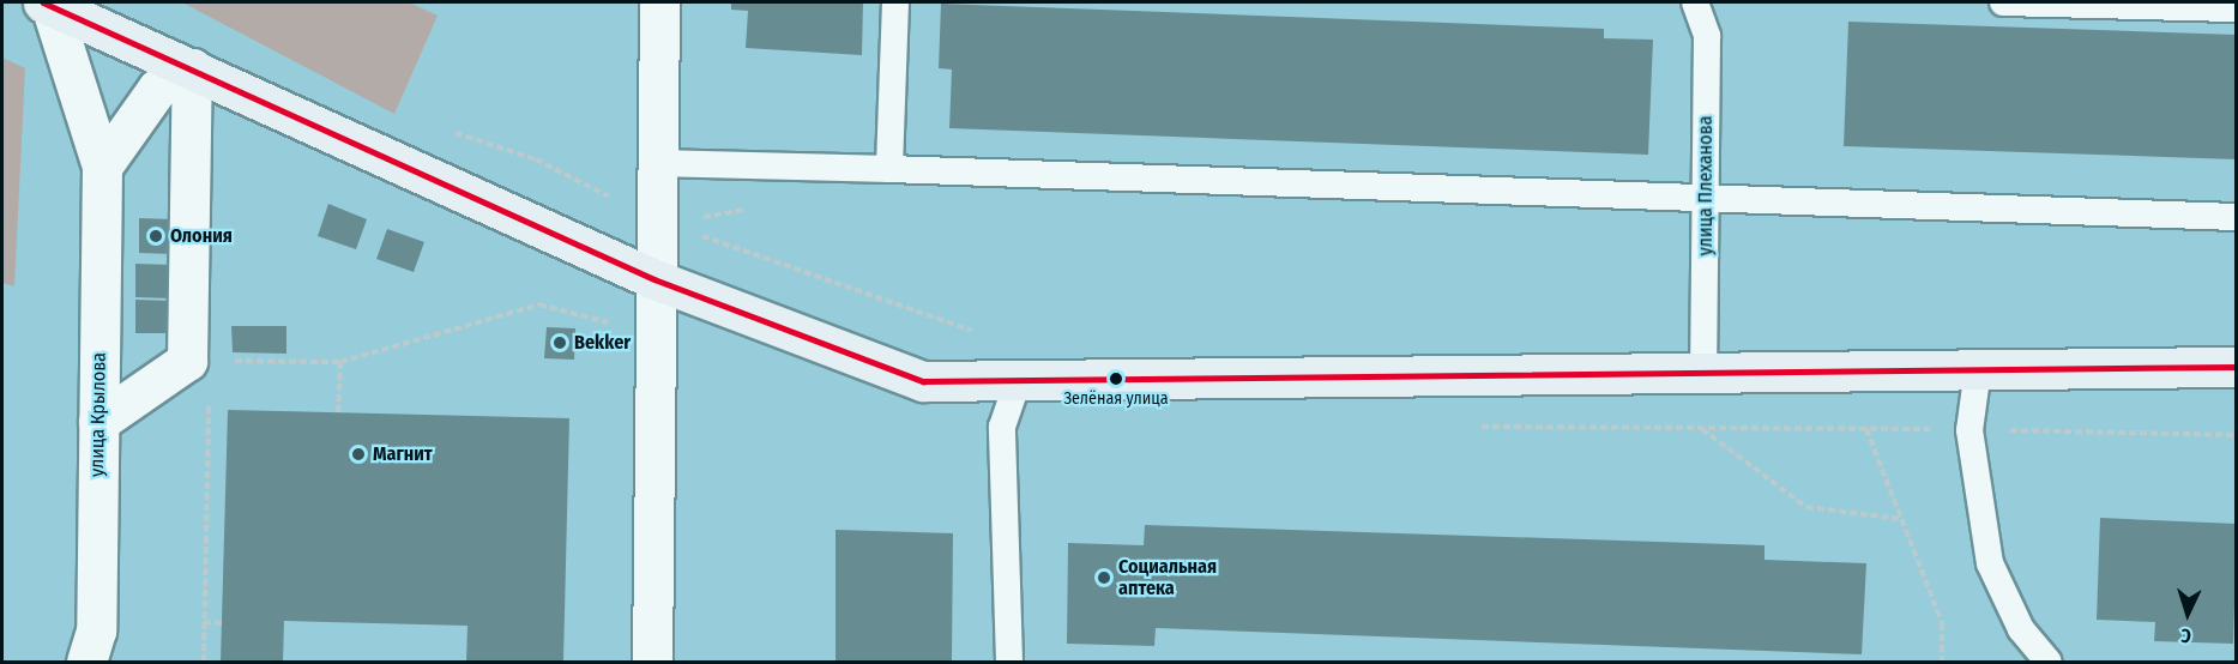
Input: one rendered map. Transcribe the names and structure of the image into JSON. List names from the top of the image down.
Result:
{
  "streets": {
    "street": ["улица Крылова"],
    "lane": ["улица Плеханова"]
  },
  "places": [
    "Олония",
    "Bekker",
    "Зелёная улица",
    "Магнит",
    "Социальная аптека"
  ],
  "north": "bottom"
}
